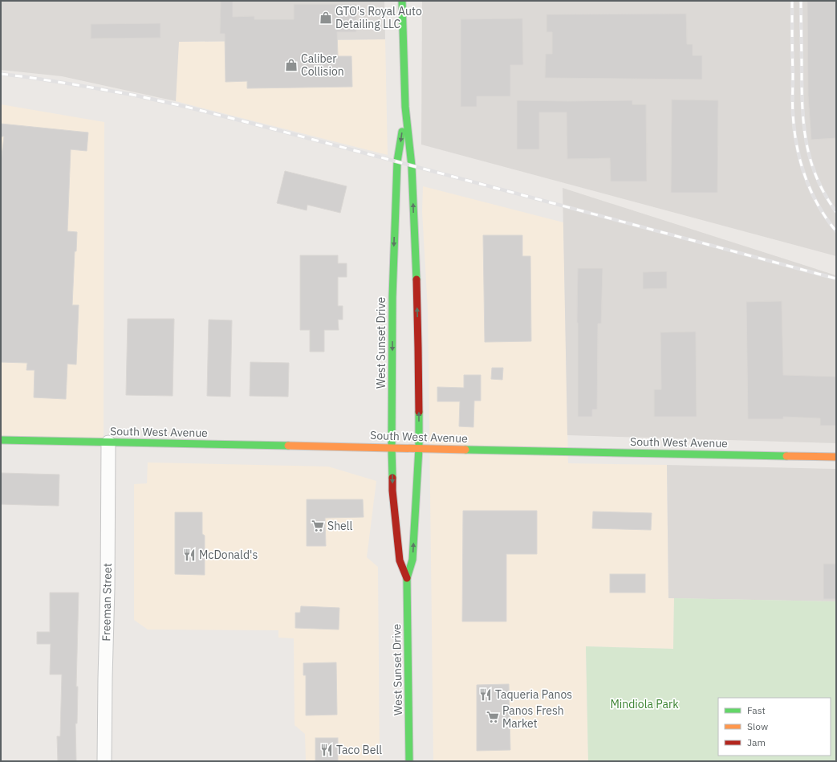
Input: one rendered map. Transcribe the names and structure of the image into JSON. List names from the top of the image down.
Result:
{
  "streets": {
    "main road": ["West Sunset Drive", "South West Avenue"],
    "street": ["Freeman Street"]
  },
  "crossings": [
    ["West Sunset Drive", "South West Avenue"],
    ["South West Avenue", "Freeman Street"]
  ],
  "parks": ["Mindiola Park"],
  "places": {
    "shop": ["GTO's Royal Auto Detailing LLC", "Caliber Collision"],
    "supermarket": ["Shell", "Panos Fresh Market"],
    "restaurant": ["McDonald's", "Taqueria Panos", "Taco Bell"]
  },
  "legend": ["Fast", "Slow", "Jam"]
}
